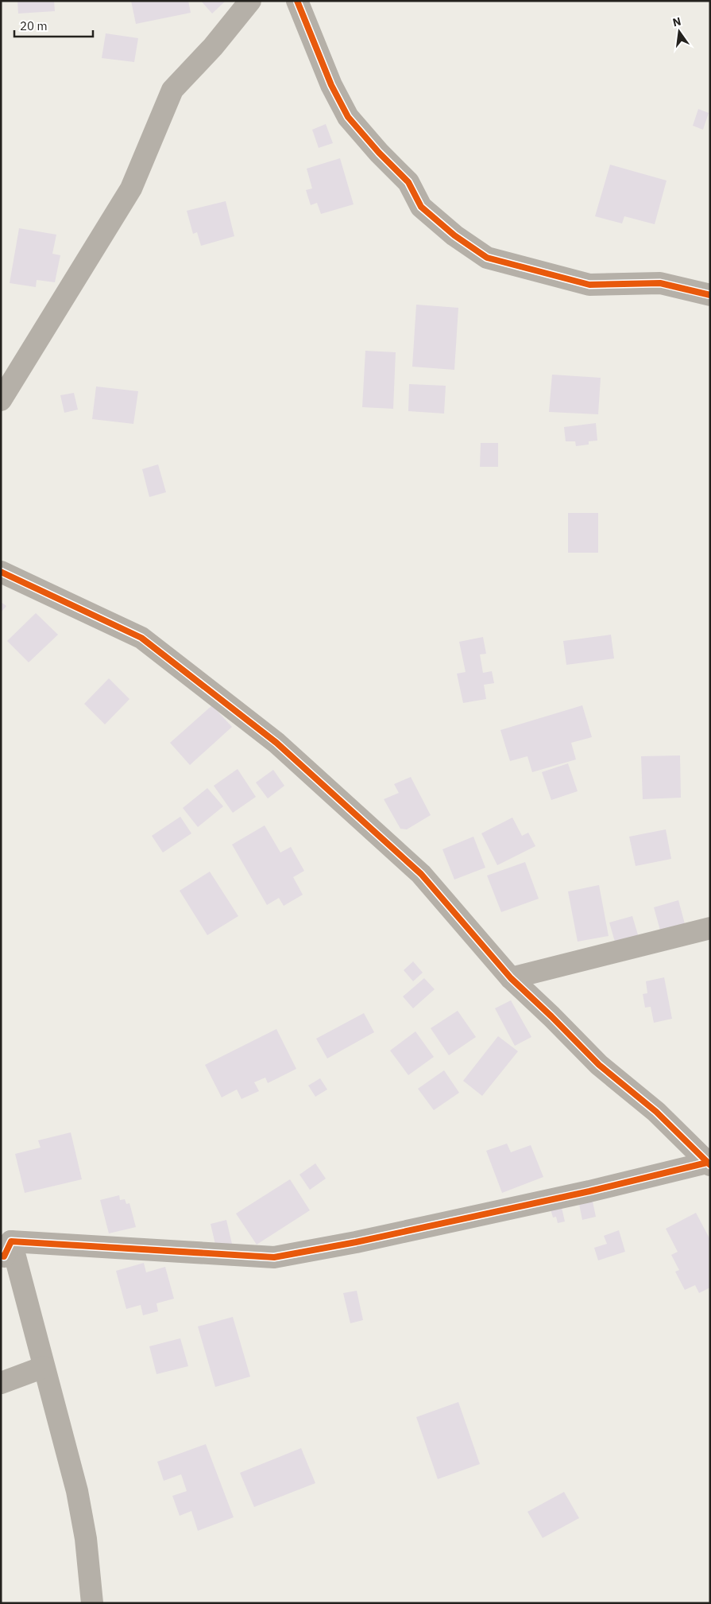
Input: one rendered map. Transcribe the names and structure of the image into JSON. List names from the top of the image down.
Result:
{
  "scale_bar": "20 m",
  "north": "top"
}
